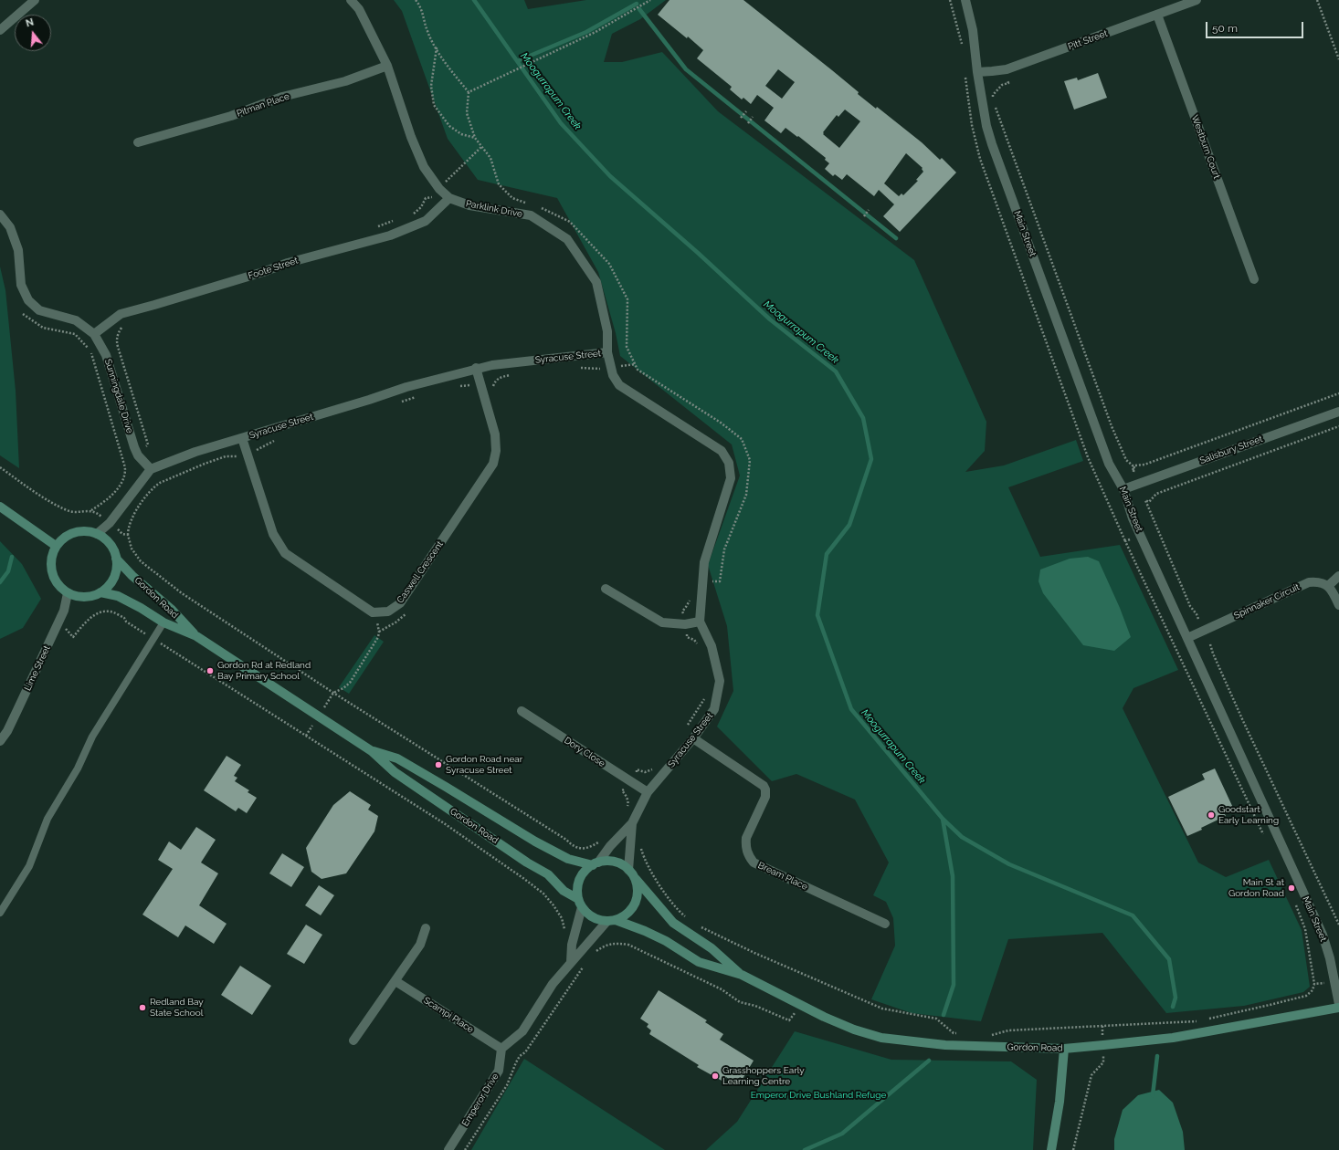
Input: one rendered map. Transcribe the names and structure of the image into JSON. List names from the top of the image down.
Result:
{
  "streets": {
    "street": [
      "Pitt Street",
      "Pitman Place",
      "Westburn Court",
      "Parklink Drive",
      "Main Street",
      "Foote Street",
      "Syracuse Street",
      "Sunningdale Drive",
      "Salisbury Street",
      "Caswell Crescent",
      "Gordon Road",
      "Spinnaker Circuit",
      "Lime Street",
      "Dory Close",
      "Bream Place",
      "Scampi Place",
      "Emperor Drive"
    ]
  },
  "crossings": [
    ["Pitt Street", "Westburn Court"],
    ["Pitt Street", "Main Street"],
    ["Pitman Place", "Parklink Drive"],
    ["Parklink Drive", "Foote Street"],
    ["Parklink Drive", "Syracuse Street"],
    ["Main Street", "Salisbury Street"],
    ["Main Street", "Spinnaker Circuit"],
    ["Foote Street", "Sunningdale Drive"],
    ["Syracuse Street", "Sunningdale Drive"],
    ["Syracuse Street", "Caswell Crescent"],
    ["Syracuse Street", "Dory Close"],
    ["Syracuse Street", "Bream Place"],
    ["Gordon Road", "Lime Street"],
    ["Scampi Place", "Emperor Drive"]
  ],
  "water": ["Moogurrapum Creek"],
  "parks": ["Emperor Drive Bushland Refuge"],
  "places": [
    "Gordon Rd at Redland Bay Primary School",
    "Gordon Road near Syracuse Street",
    "Goodstart Early Learning",
    "Main St at Gordon Road",
    "Redland Bay State School",
    "Grasshoppers Early Learning Centre"
  ],
  "scale_bar": "50 m",
  "north": "top"
}
